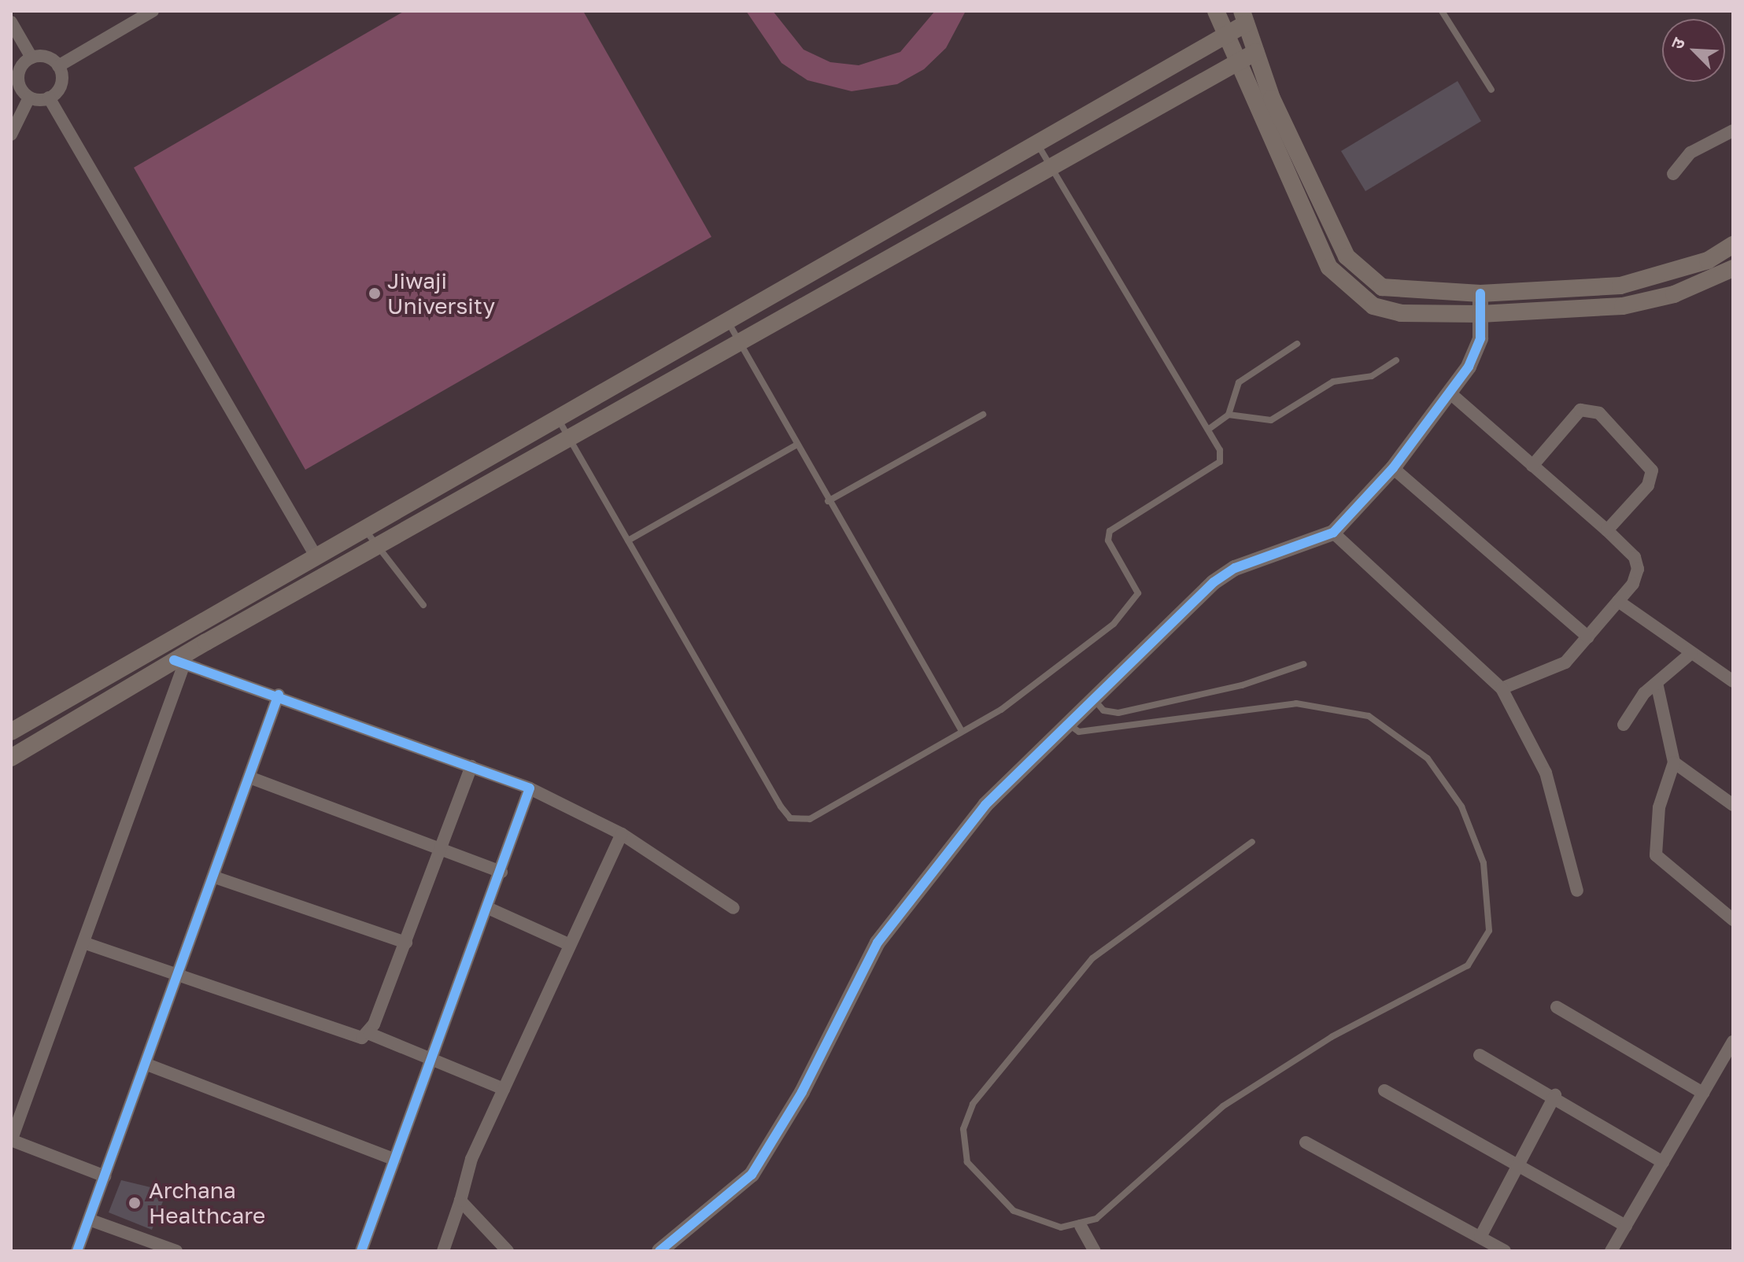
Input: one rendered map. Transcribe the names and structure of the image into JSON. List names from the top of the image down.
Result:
{
  "places": ["Jiwaji University", "Archana Healthcare"],
  "north": "top left"
}
